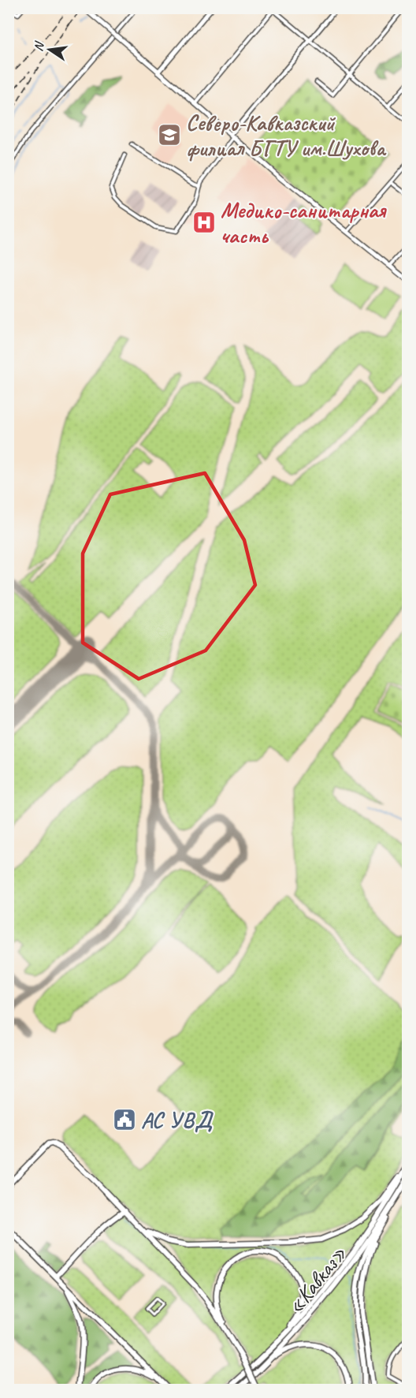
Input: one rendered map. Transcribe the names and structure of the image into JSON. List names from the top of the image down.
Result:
{
  "streets": {
    "main road": ["«Кавказ»"]
  },
  "places": {
    "school or university": ["Северо-Кавказский филиал БГТУ им.Шухова"],
    "hospital": ["Медико-санитарная часть"],
    "public building": ["АС УВД"]
  },
  "north": "left"
}
